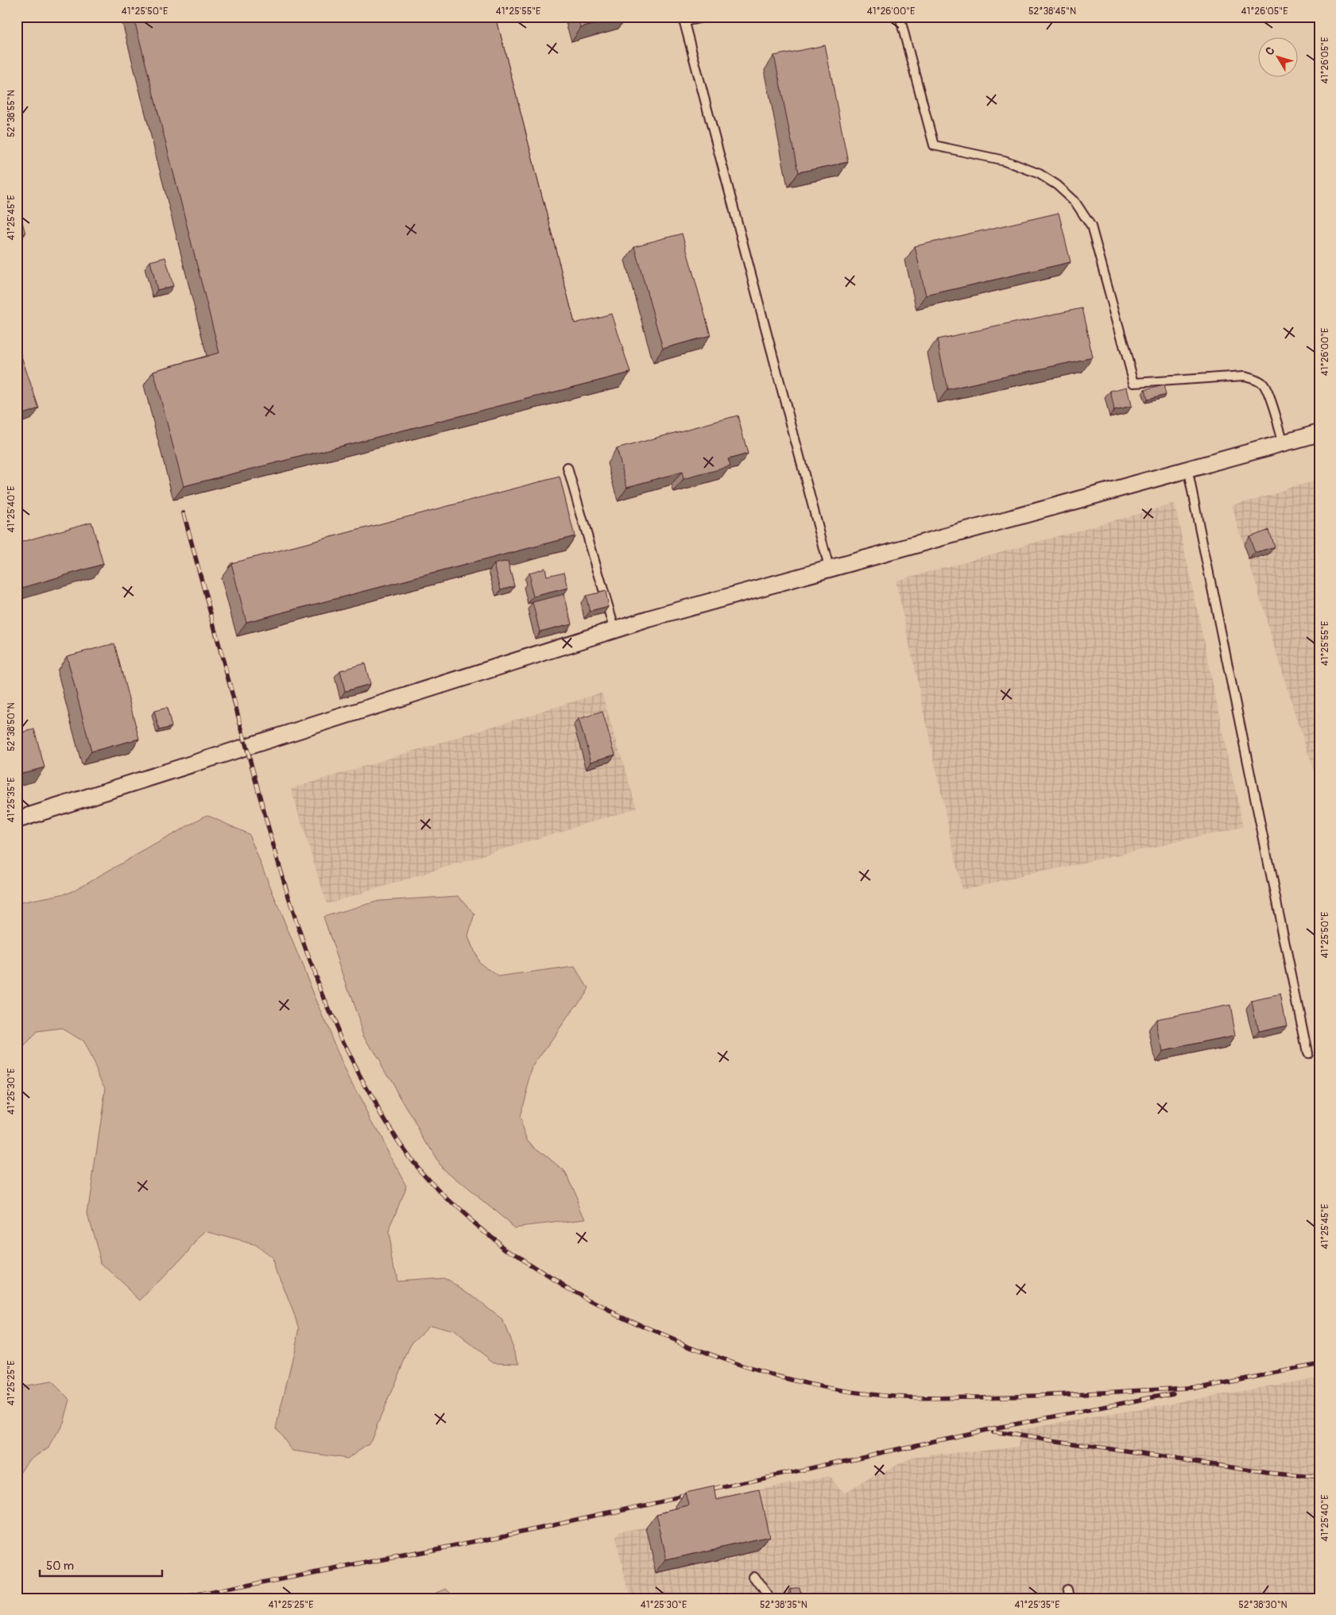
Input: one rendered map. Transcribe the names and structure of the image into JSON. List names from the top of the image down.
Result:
{
  "scale_bar": "50 m",
  "north": "top left",
  "coordinates": [
    "41°25'50\"E",
    "41°25'55\"E",
    "41°26'00\"E",
    "52°38'45\"N",
    "41°26'05\"E",
    "52°38'55\"N",
    "41°25'45\"E",
    "41°25'40\"E",
    "52°38'50\"N",
    "41°25'35\"E",
    "41°25'30\"E",
    "41°25'25\"E",
    "52°38'35\"N",
    "52°38'30\"N"
  ]
}
